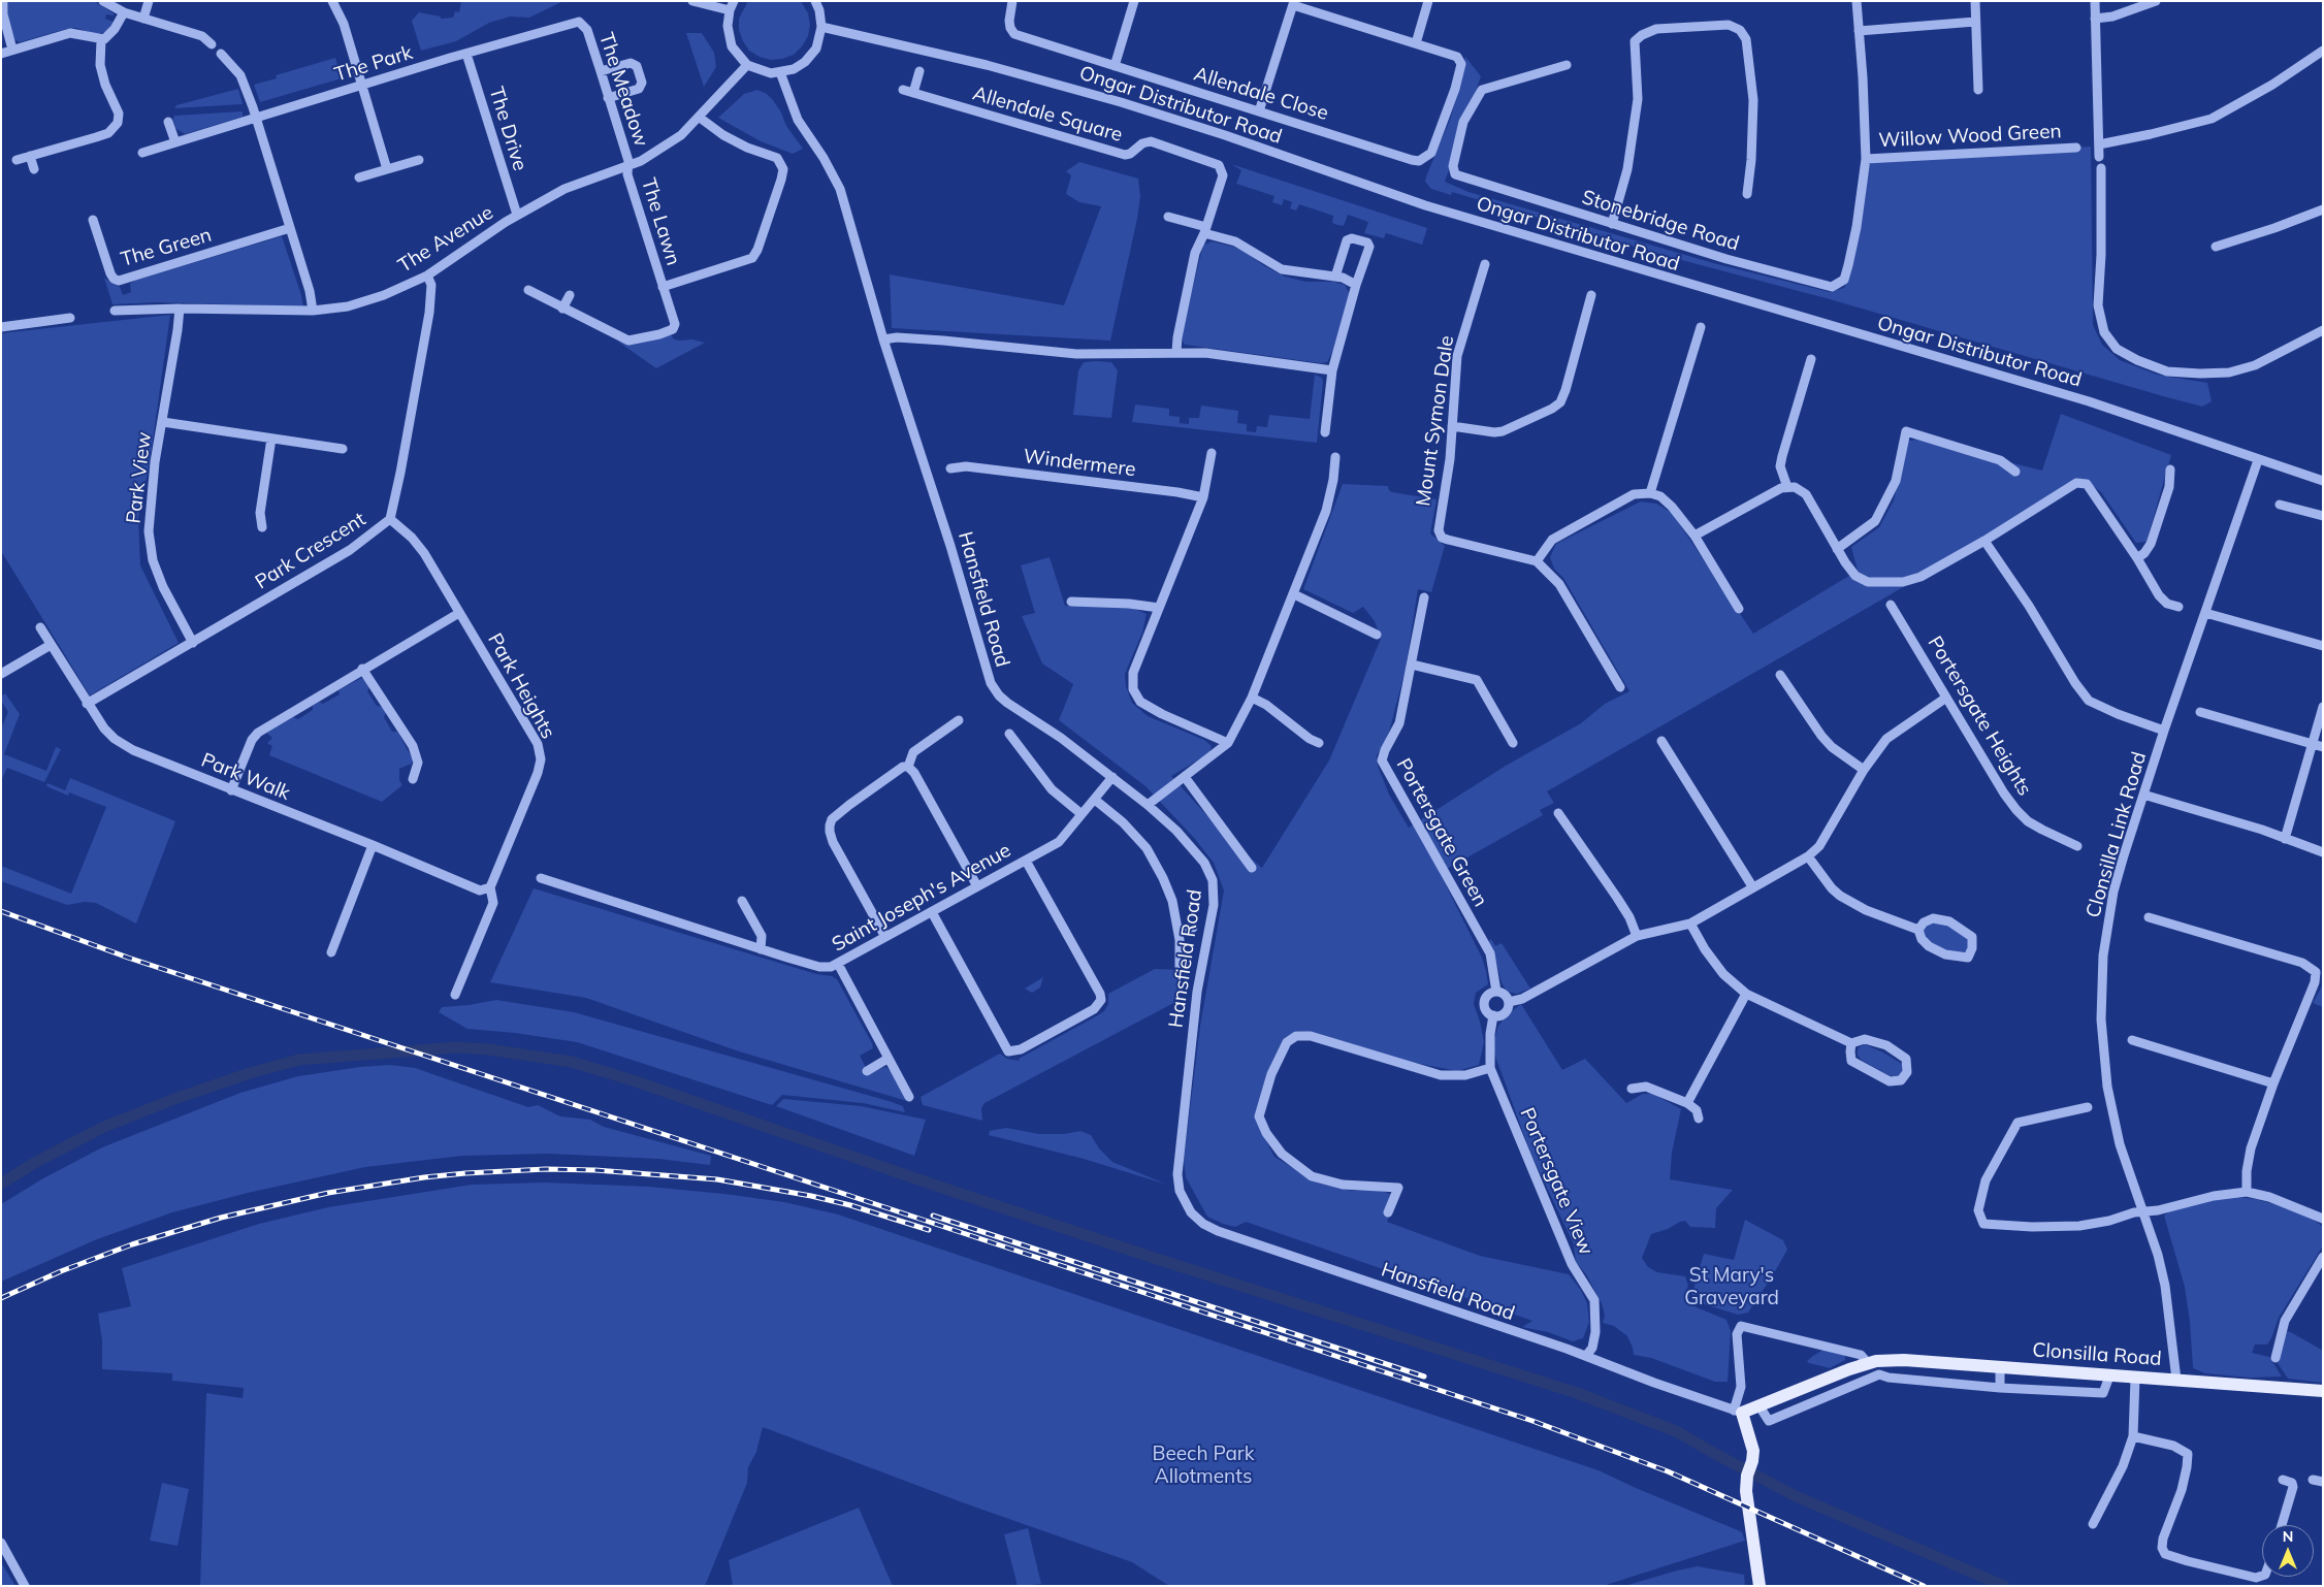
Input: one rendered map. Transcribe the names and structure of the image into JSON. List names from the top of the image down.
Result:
{
  "streets": {
    "main road": ["Clonsilla Road"],
    "street": [
      "The Park",
      "The Meadow",
      "Allendale Close",
      "Ongar Distributor Road",
      "Allendale Square",
      "The Drive",
      "Willow Wood Green",
      "Stonebridge Road",
      "The Lawn",
      "The Avenue",
      "The Green",
      "Mount Symon Dale",
      "Windermere",
      "Park View",
      "Park Crescent",
      "Hansfield Road",
      "Park Heights",
      "Portersgate Heights",
      "Park Walk",
      "Portersgate Green",
      "Clonsilla Link Road",
      "Saint Joseph's Avenue",
      "Portersgate View"
    ]
  },
  "crossings": [
    ["The Park", "The Meadow"],
    ["The Park", "The Drive"],
    ["The Meadow", "The Lawn"],
    ["The Meadow", "The Avenue"],
    ["Ongar Distributor Road", "Clonsilla Link Road"],
    ["The Drive", "The Avenue"],
    ["Willow Wood Green", "Stonebridge Road"],
    ["The Lawn", "The Avenue"],
    ["The Avenue", "Park View"],
    ["The Avenue", "Park Crescent"],
    ["Park View", "Park Crescent"],
    ["Park Crescent", "Park Heights"],
    ["Park Crescent", "Park Walk"],
    ["Hansfield Road", "Saint Joseph's Avenue"],
    ["Hansfield Road", "Portersgate View"],
    ["Hansfield Road", "Clonsilla Road"],
    ["Park Heights", "Park Walk"],
    ["Portersgate Green", "Portersgate View"],
    ["Clonsilla Link Road", "Clonsilla Road"]
  ],
  "parks": ["St Mary's Graveyard", "Beech Park Allotments"],
  "north": "top"
}
